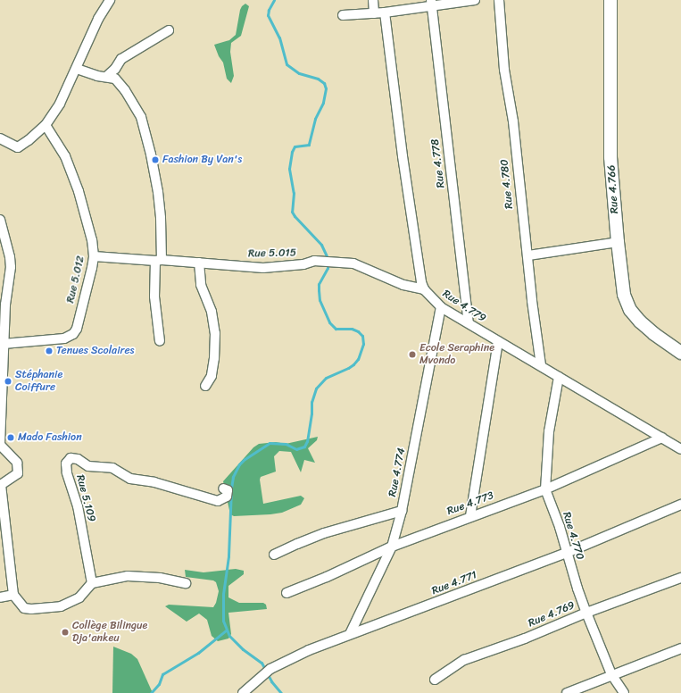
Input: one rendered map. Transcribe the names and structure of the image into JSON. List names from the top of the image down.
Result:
{
  "streets": {
    "street": [
      "Rue 4.778",
      "Rue 4.780",
      "Rue 4.766",
      "Rue 5.015",
      "Rue 5.012",
      "Rue 4.779",
      "Rue 4.774",
      "Rue 5.109",
      "Rue 4.773",
      "Rue 4.770",
      "Rue 4.771",
      "Rue 4.769"
    ]
  },
  "crossings": [
    ["Rue 4.778", "Rue 4.779"],
    ["Rue 4.780", "Rue 4.779"],
    ["Rue 5.015", "Rue 5.012"],
    ["Rue 5.015", "Rue 4.779"],
    ["Rue 4.779", "Rue 4.774"],
    ["Rue 4.779", "Rue 4.773"],
    ["Rue 4.779", "Rue 4.770"],
    ["Rue 4.774", "Rue 4.773"],
    ["Rue 4.774", "Rue 4.771"],
    ["Rue 4.773", "Rue 4.770"],
    ["Rue 4.770", "Rue 4.771"],
    ["Rue 4.770", "Rue 4.769"]
  ],
  "places": [
    "Fashion By Van's",
    "Tenues Scolaires",
    "Ecole Seraphine Mvondo",
    "Stéphanie Coiffure",
    "Mado Fashion",
    "Collège Bilingue Dja'ankeu"
  ]
}
